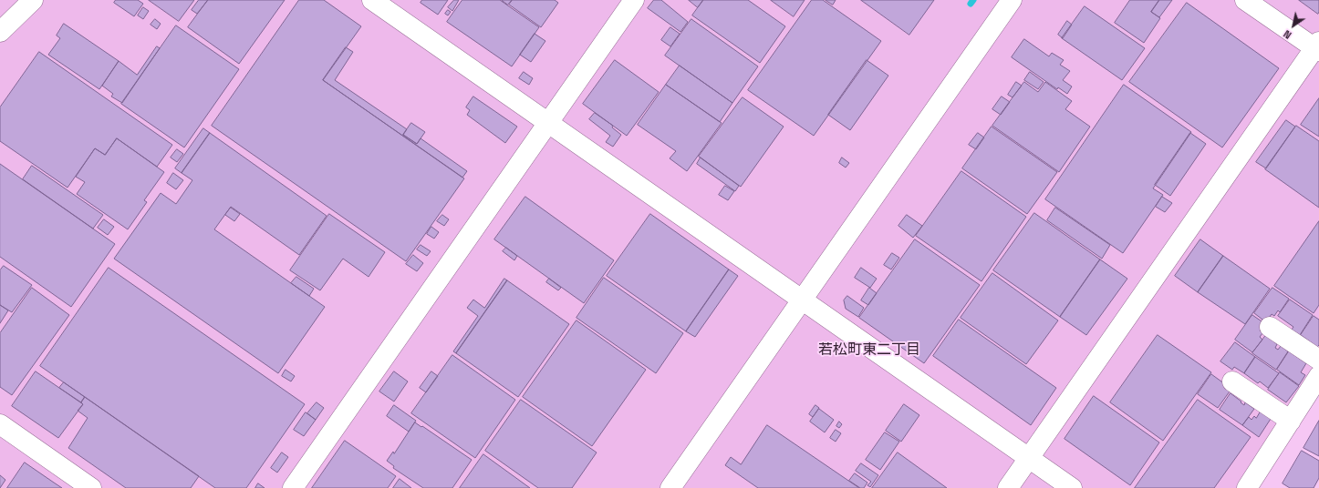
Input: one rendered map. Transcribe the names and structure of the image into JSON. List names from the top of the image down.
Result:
{
  "districts": ["若松町東二丁目"],
  "north": "bottom left"
}
